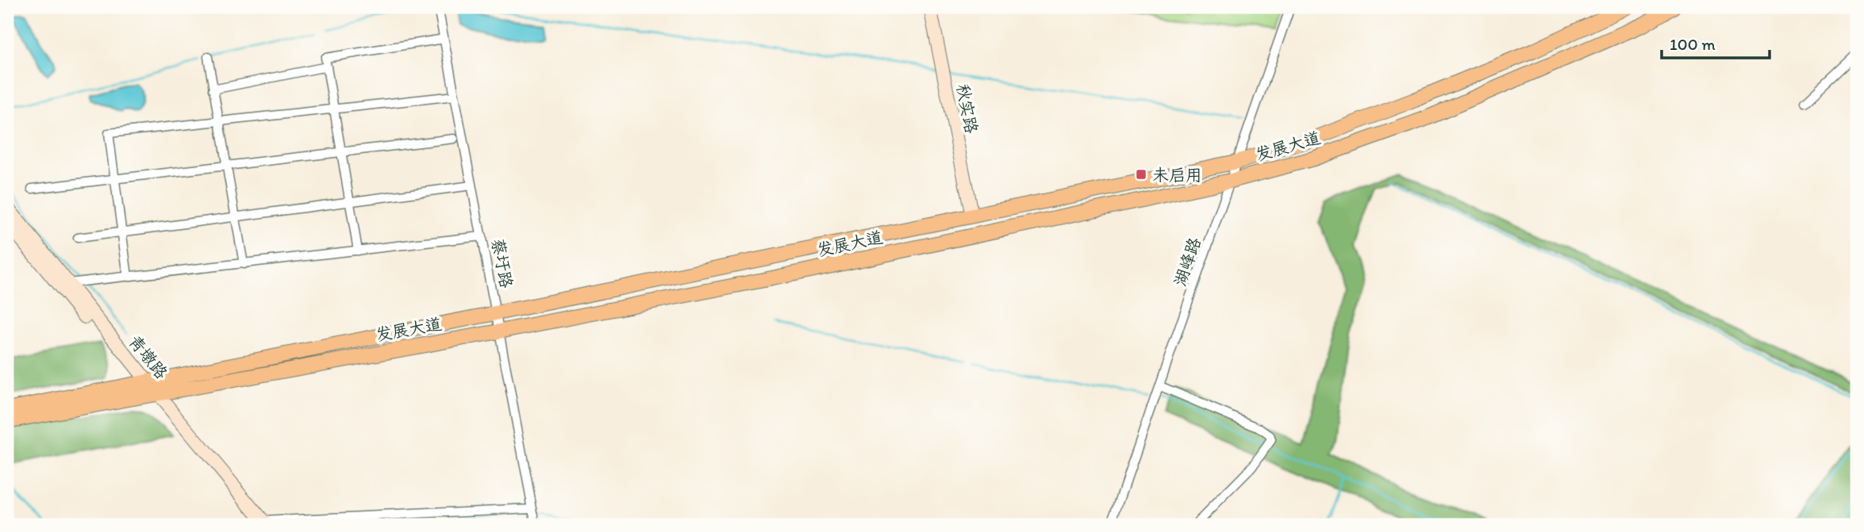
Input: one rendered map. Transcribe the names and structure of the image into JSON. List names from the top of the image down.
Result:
{
  "streets": {
    "main road": ["秋实路", "发展大道", "青墩路"],
    "street": ["湖峰路", "蔡圩路"]
  },
  "crossings": [
    ["秋实路", "发展大道"],
    ["发展大道", "湖峰路"],
    ["发展大道", "蔡圩路"],
    ["发展大道", "青墩路"]
  ],
  "places": {
    "transit": ["未启用"]
  },
  "scale_bar": "100 m"
}
